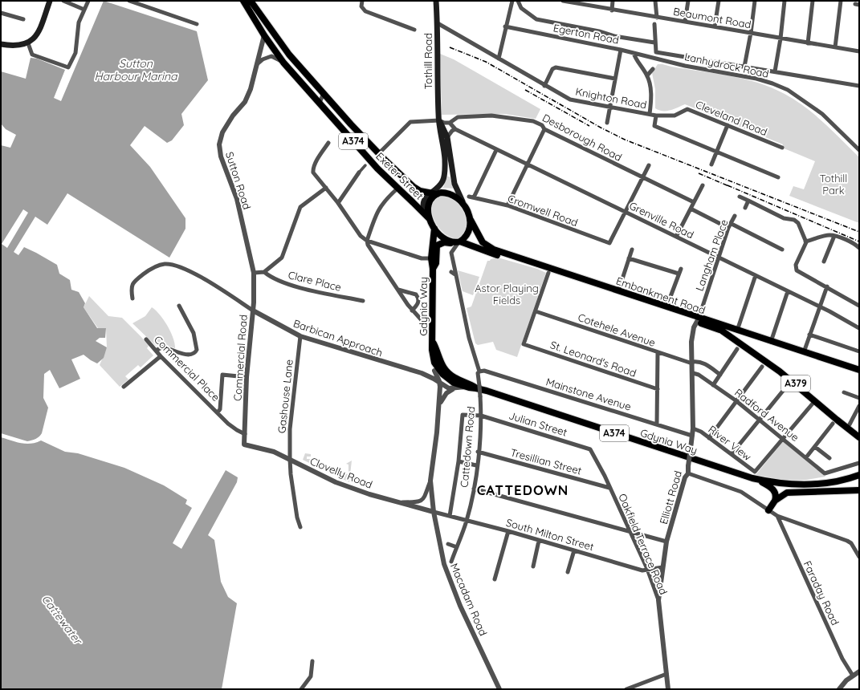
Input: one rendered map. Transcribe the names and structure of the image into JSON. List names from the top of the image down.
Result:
{
  "streets": {
    "main road": [
      "Tothill Road",
      "A374",
      "Exeter Street",
      "Embankment Road",
      "Gdynia Way",
      "A379"
    ],
    "street": [
      "Beaumont Road",
      "Egerton Road",
      "Lanhydrock Road",
      "Knighton Road",
      "Cleveland Road",
      "Desborough Road",
      "Sutton Road",
      "Cromwell Road",
      "Grenville Road",
      "Langham Place",
      "Clare Place",
      "Cotehele Avenue",
      "Barbican Approach",
      "Commercial Road",
      "St. Leonard's Road",
      "Commercial Place",
      "Mainstone Avenue",
      "Gashouse Lane",
      "Radford Avenue",
      "Julian Street",
      "River View",
      "Cattedown Road",
      "Tresillian Street",
      "Clovelly Road",
      "Elliott Road",
      "South Milton Street",
      "Oakfield Terrace Road",
      "Faraday Road",
      "Macadam Road"
    ]
  },
  "crossings": [
    ["Egerton Road", "Lanhydrock Road"],
    ["Tothill Road", "Knighton Road"],
    ["Tothill Road", "Exeter Street"],
    ["Tothill Road", "Embankment Road"],
    ["Tothill Road", "Gdynia Way"],
    ["Tothill Road", "Cattedown Road"],
    ["Knighton Road", "Cleveland Road"],
    ["Desborough Road", "Grenville Road"],
    ["A374", "Exeter Street"],
    ["A374", "Gdynia Way"],
    ["Exeter Street", "Sutton Road"],
    ["Exeter Street", "Embankment Road"],
    ["Exeter Street", "Gdynia Way"],
    ["Exeter Street", "Cattedown Road"],
    ["Sutton Road", "Commercial Road"],
    ["Cromwell Road", "Grenville Road"],
    ["Grenville Road", "Langham Place"],
    ["Langham Place", "Embankment Road"],
    ["Langham Place", "Elliott Road"],
    ["Embankment Road", "Gdynia Way"],
    ["Embankment Road", "A379"],
    ["Embankment Road", "Cattedown Road"],
    ["Embankment Road", "Elliott Road"],
    ["Gdynia Way", "River View"],
    ["Gdynia Way", "Cattedown Road"],
    ["Cotehele Avenue", "St. Leonard's Road"],
    ["Cotehele Avenue", "Elliott Road"],
    ["Barbican Approach", "Commercial Road"],
    ["Barbican Approach", "Gashouse Lane"],
    ["Barbican Approach", "Macadam Road"],
    ["Commercial Road", "Commercial Place"],
    ["Commercial Road", "Clovelly Road"],
    ["Mainstone Avenue", "Cattedown Road"],
    ["Mainstone Avenue", "Elliott Road"],
    ["Gashouse Lane", "Clovelly Road"],
    ["Radford Avenue", "Elliott Road"],
    ["Julian Street", "Cattedown Road"],
    ["Julian Street", "Oakfield Terrace Road"],
    ["River View", "Elliott Road"],
    ["Cattedown Road", "Tresillian Street"],
    ["Cattedown Road", "South Milton Street"],
    ["Tresillian Street", "Oakfield Terrace Road"],
    ["Clovelly Road", "South Milton Street"],
    ["Clovelly Road", "Macadam Road"],
    ["Elliott Road", "South Milton Street"],
    ["Elliott Road", "Oakfield Terrace Road"],
    ["South Milton Street", "Oakfield Terrace Road"],
    ["South Milton Street", "Macadam Road"]
  ],
  "districts": ["CATTEDOWN"],
  "water": ["Sutton Harbour Marina", "Cattewater"],
  "parks": ["Tothill Park", "Astor Playing Fields"]
}
